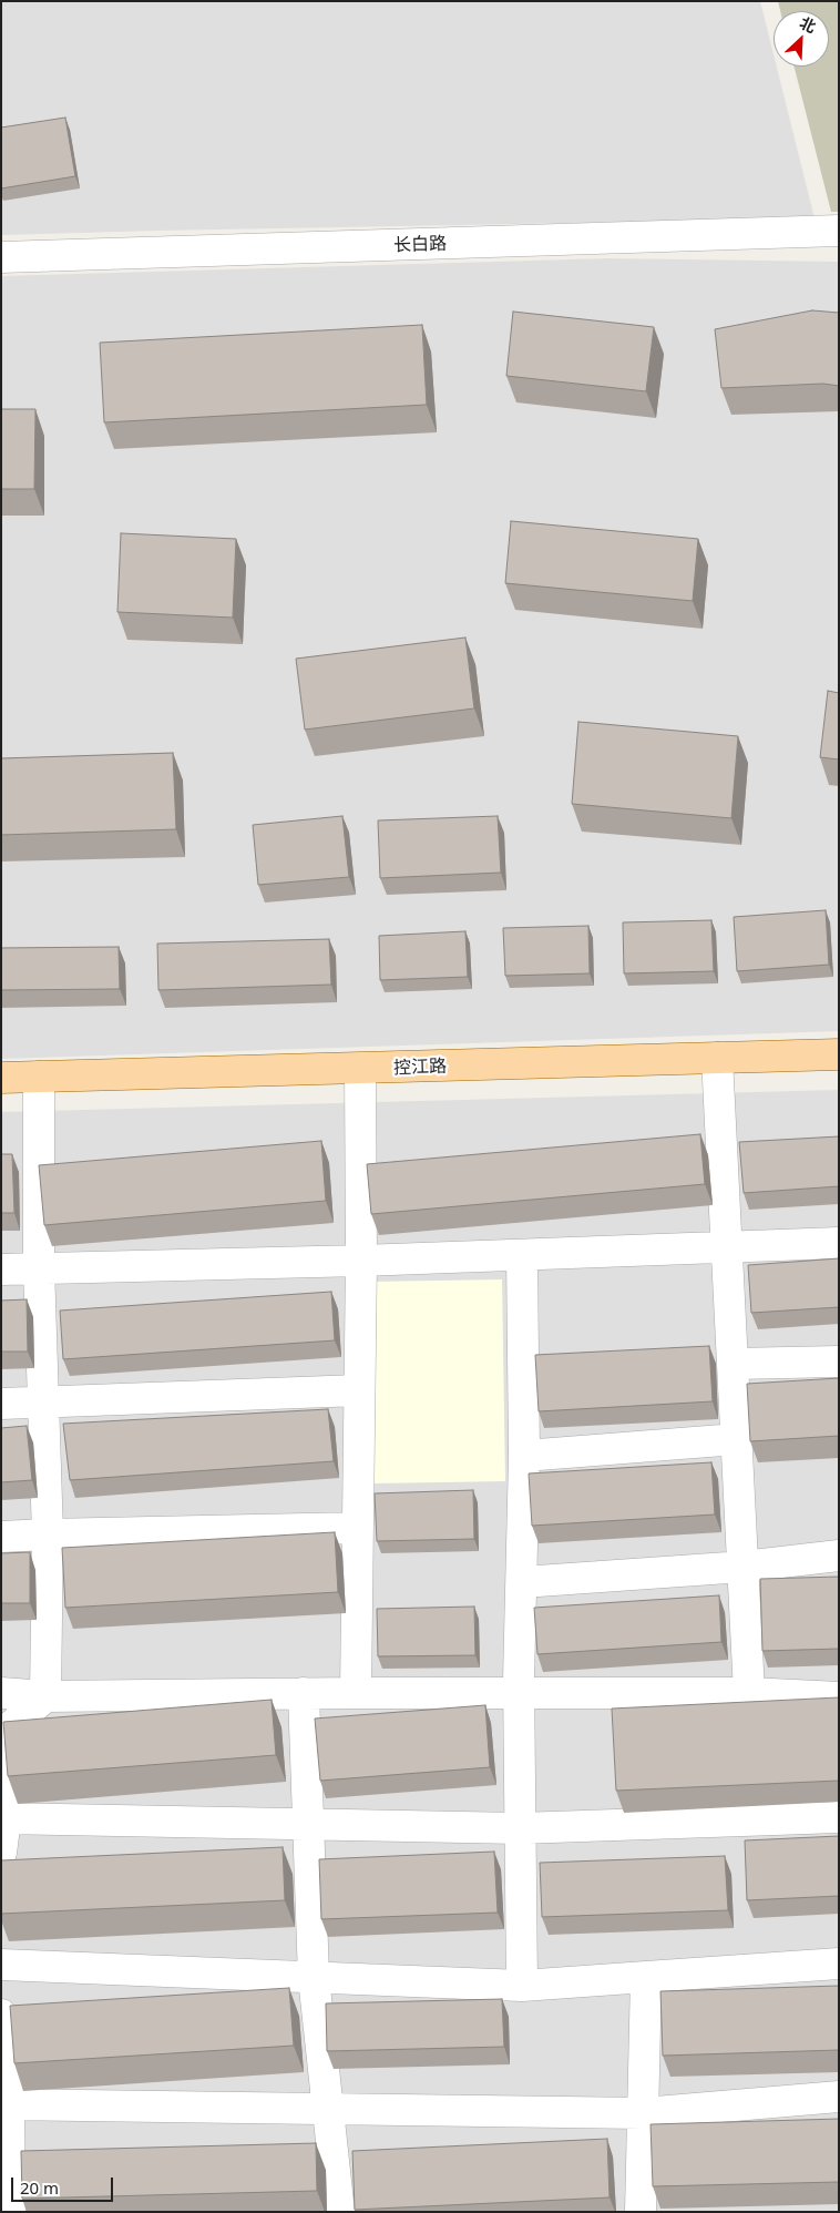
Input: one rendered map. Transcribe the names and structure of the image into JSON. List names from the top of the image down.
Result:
{
  "streets": {
    "main road": ["控江路"],
    "street": ["长白路"]
  },
  "scale_bar": "20 m",
  "north": "top right"
}
